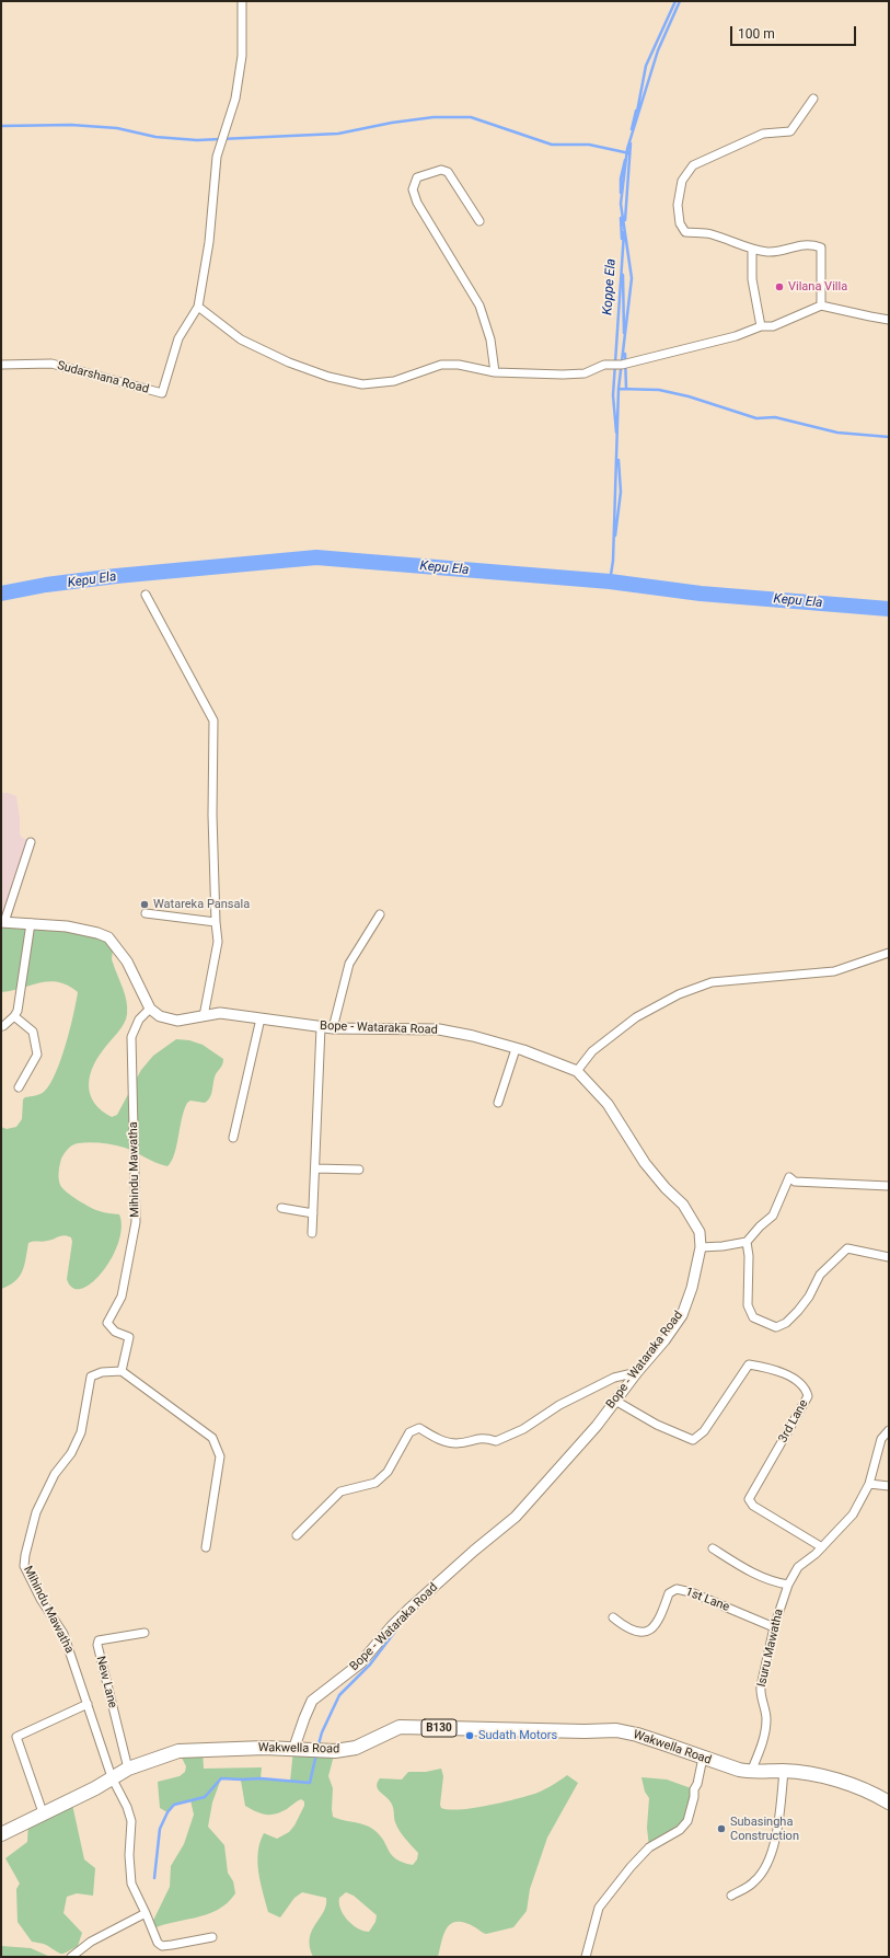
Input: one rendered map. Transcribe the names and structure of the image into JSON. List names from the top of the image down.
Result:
{
  "streets": {
    "main road": ["B130", "Wakwella Road"],
    "street": [
      "Sudarshana Road",
      "Bope - Wataraka Road",
      "Mihindu Mawatha",
      "3rd Lane",
      "1st Lane",
      "Isuru Mawatha",
      "New Lane"
    ]
  },
  "crossings": [
    ["Bope - Wataraka Road", "Mihindu Mawatha"],
    ["Bope - Wataraka Road", "3rd Lane"],
    ["Bope - Wataraka Road", "Wakwella Road"],
    ["Mihindu Mawatha", "Wakwella Road"],
    ["3rd Lane", "Isuru Mawatha"],
    ["1st Lane", "Isuru Mawatha"],
    ["Isuru Mawatha", "Wakwella Road"],
    ["New Lane", "Wakwella Road"]
  ],
  "water": ["Koppe Ela", "Kepu Ela"],
  "places": [
    "Vilana Villa",
    "Watareka Pansala",
    "Sudath Motors",
    "Subasingha Construction"
  ],
  "scale_bar": "100 m"
}
